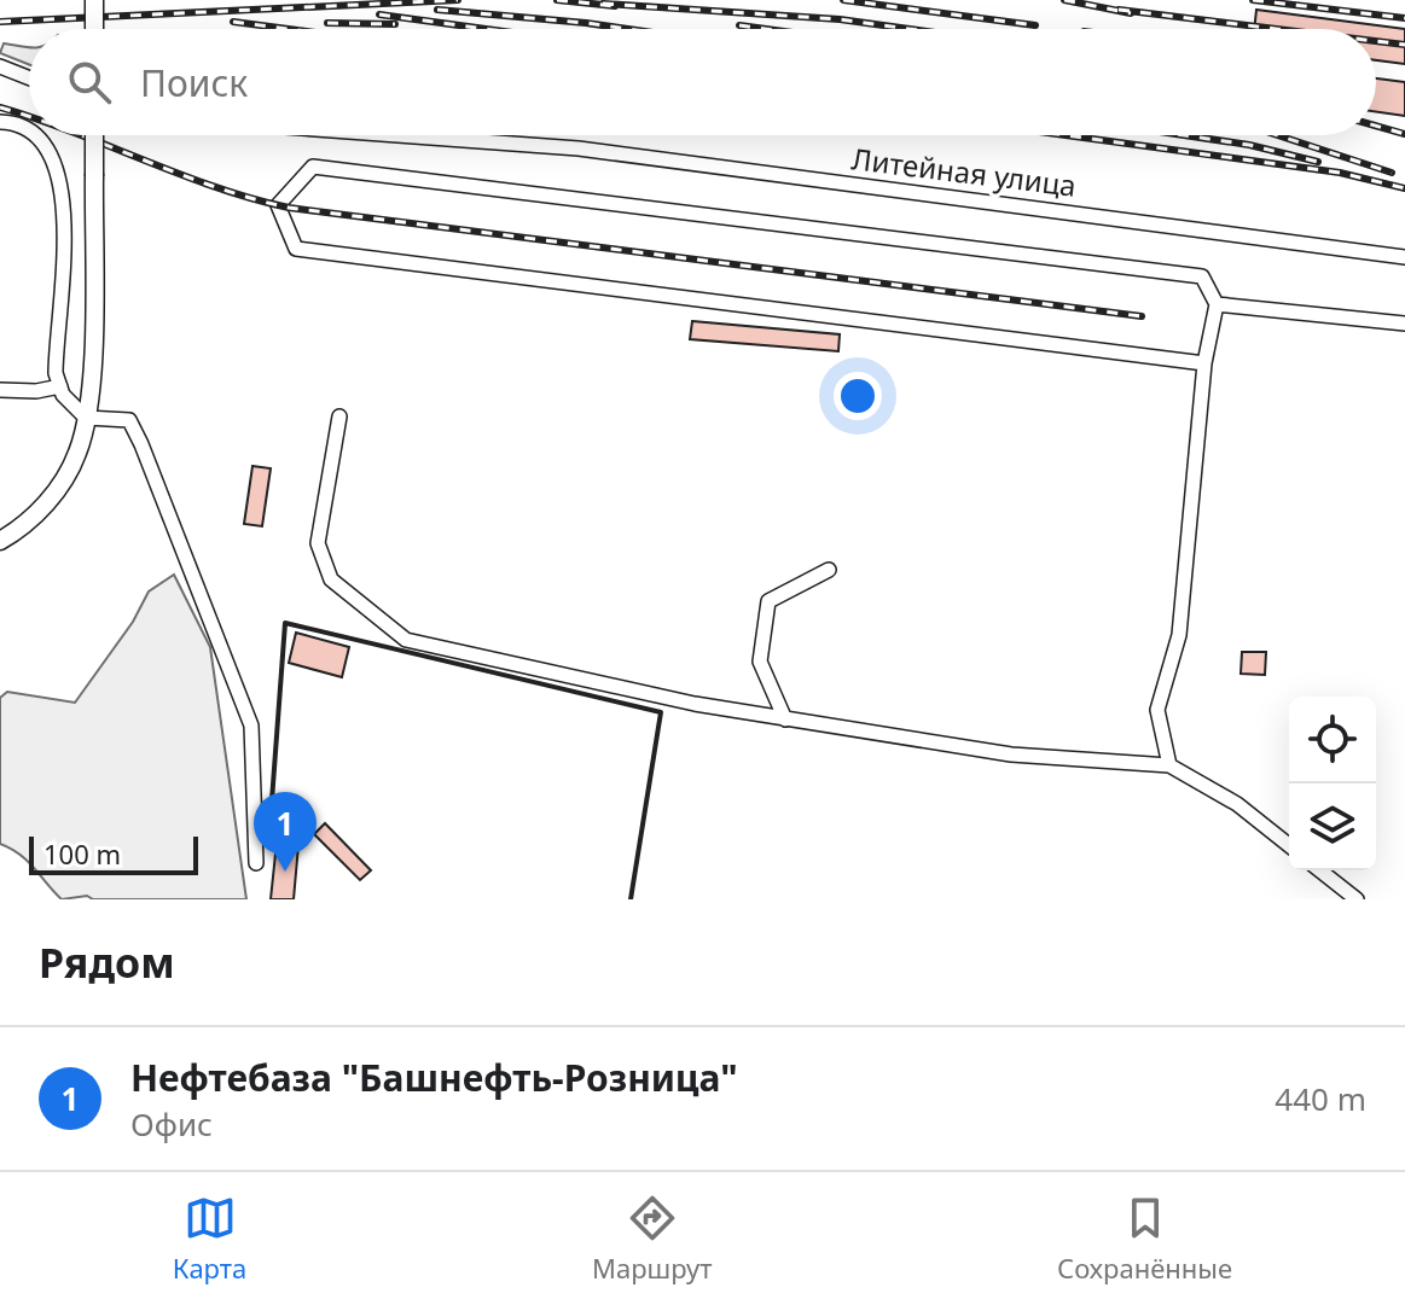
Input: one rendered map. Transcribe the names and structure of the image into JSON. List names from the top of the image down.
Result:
{
  "streets": {
    "lane": ["Литейная улица"]
  },
  "scale_bar": "100 m",
  "page": {
    "search": "Поиск",
    "pins": "1",
    "scale": "100 m",
    "heading": "Рядом",
    "list": [
      {
        "mark": "1",
        "name": "Нефтебаза \"Башнефть-Розница\"",
        "note": "Офис",
        "value": "440 m"
      }
    ],
    "nav": ["Карта", "Маршрут", "Сохранённые"]
  }
}
